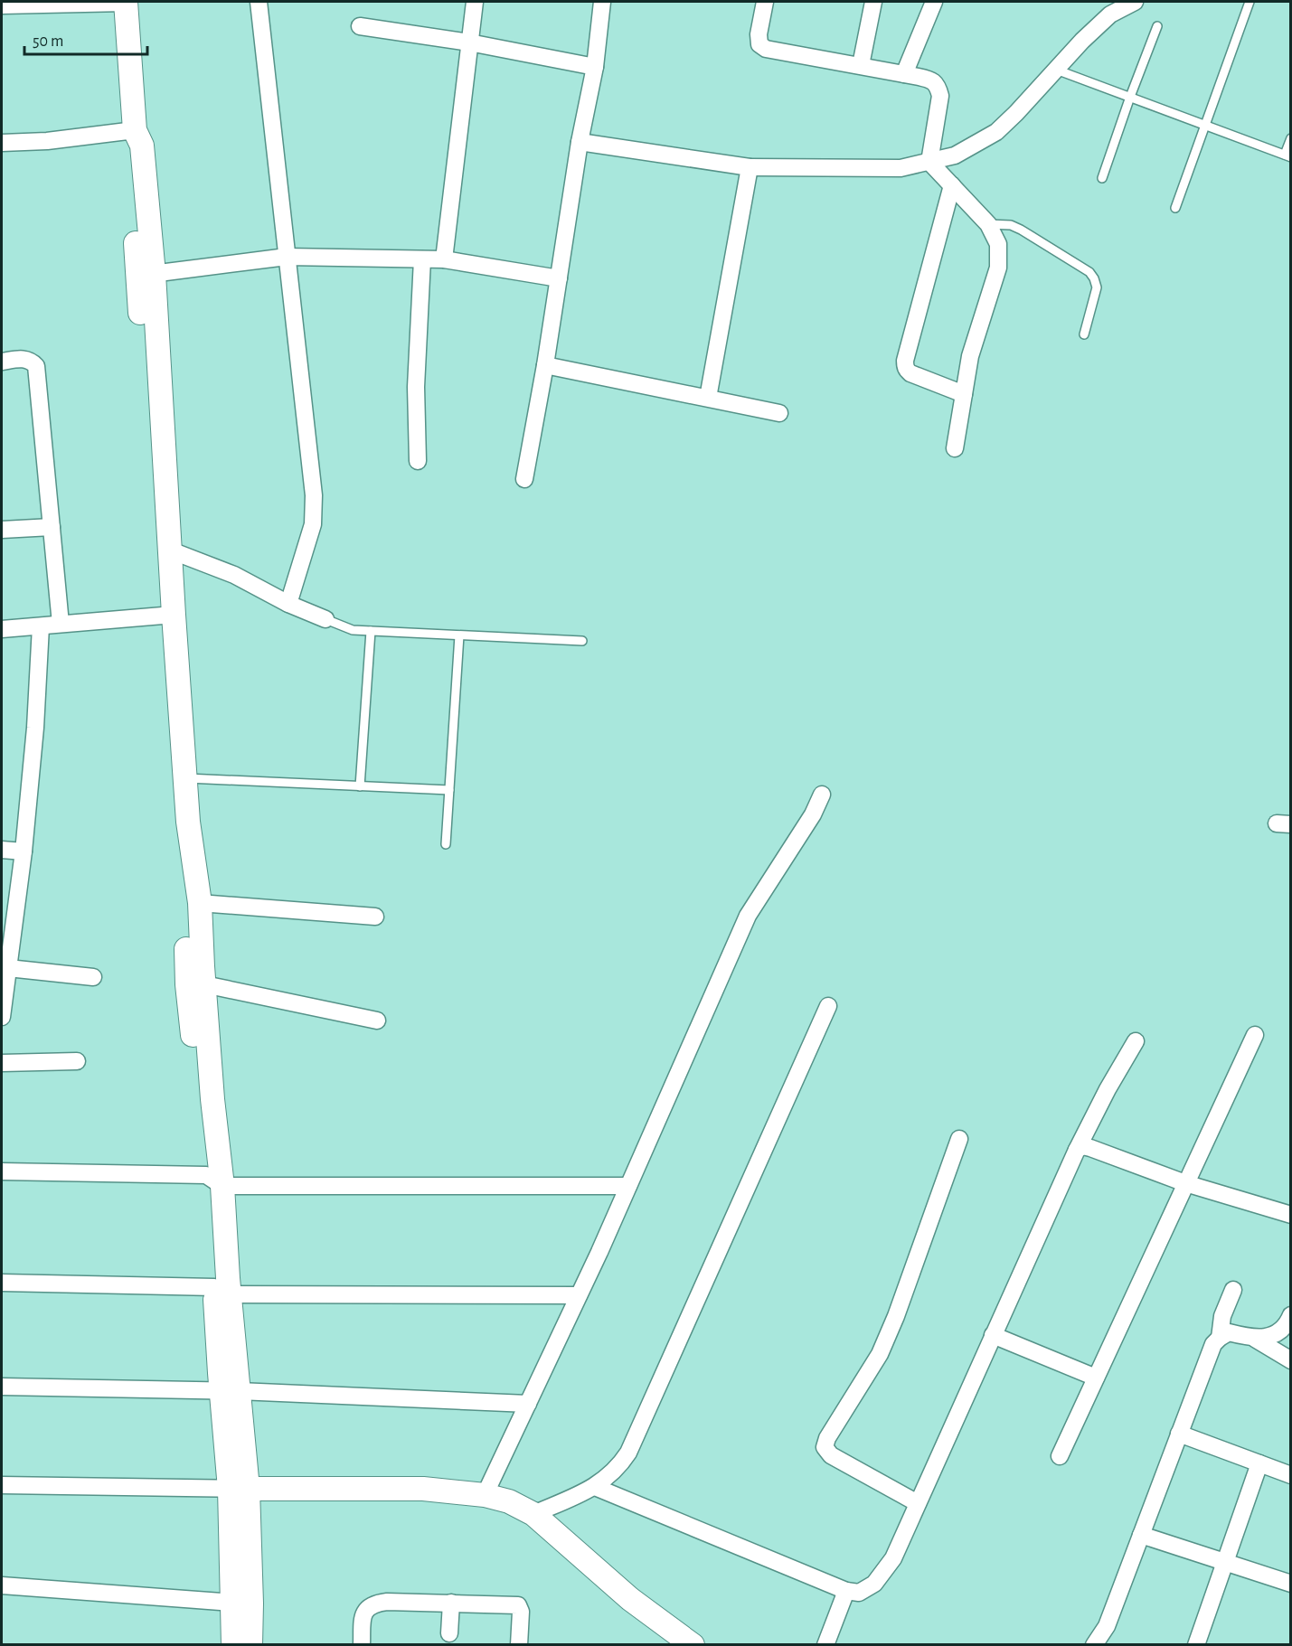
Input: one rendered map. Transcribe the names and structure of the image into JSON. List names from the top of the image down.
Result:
{
  "scale_bar": "50 m"
}
